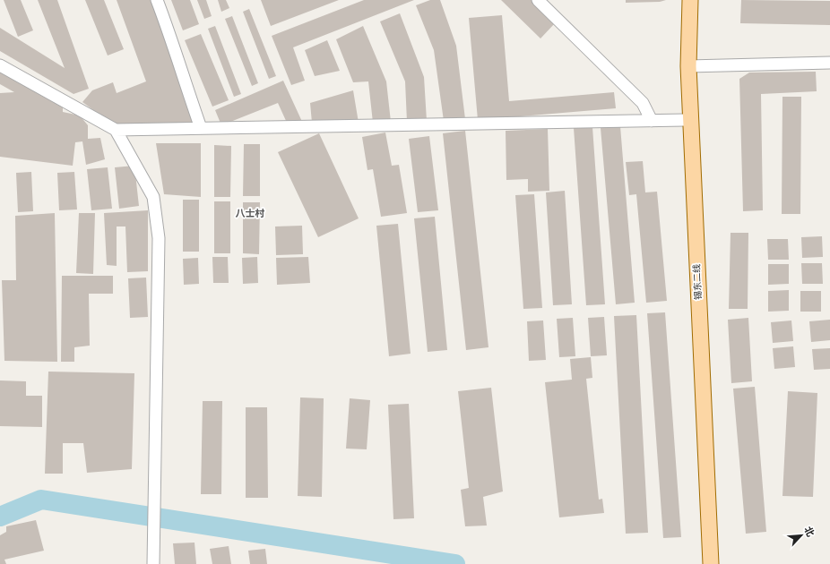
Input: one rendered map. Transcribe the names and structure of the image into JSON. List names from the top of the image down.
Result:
{
  "streets": {
    "main road": ["锡东二线"]
  },
  "districts": ["八士村"],
  "north": "top right"
}
